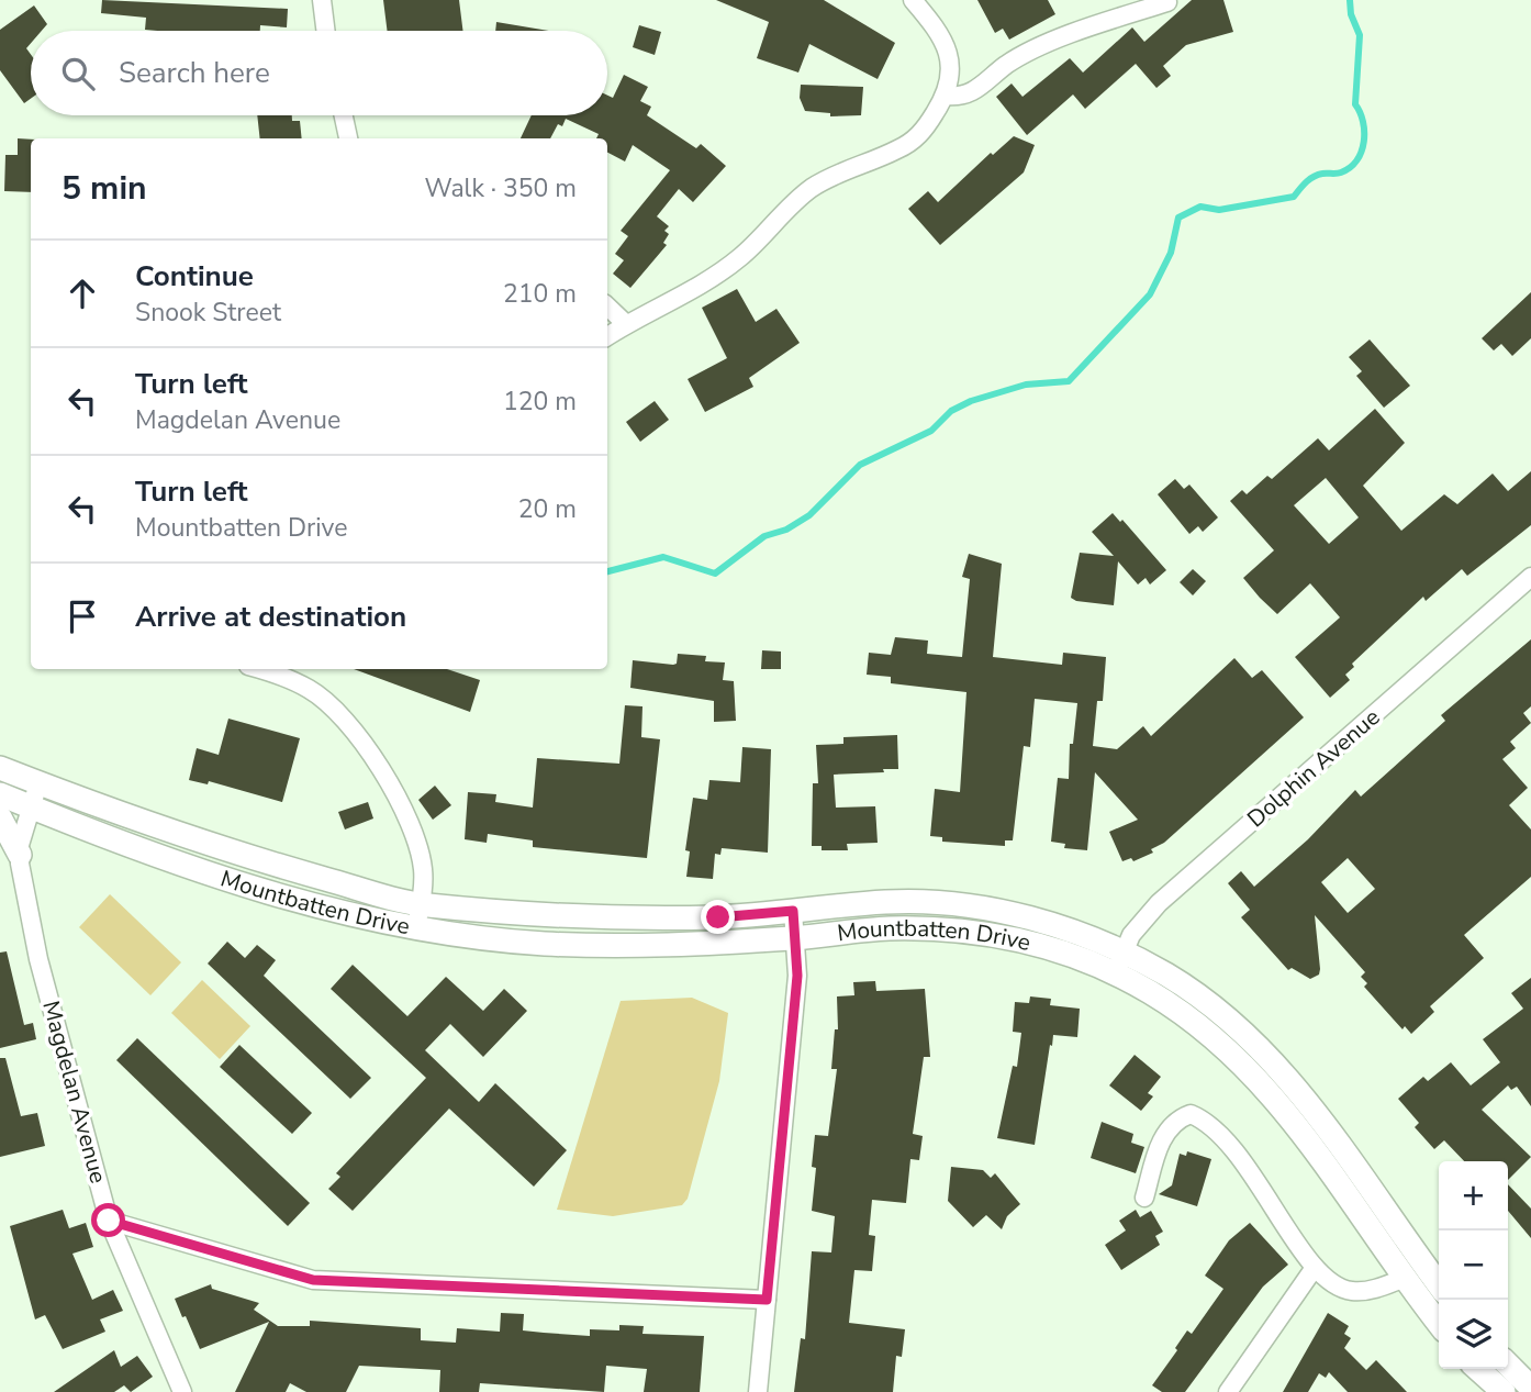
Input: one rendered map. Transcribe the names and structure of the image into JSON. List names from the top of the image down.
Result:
{
  "streets": {
    "main road": ["Mountbatten Drive"],
    "street": ["Dolphin Avenue", "Magdelan Avenue"]
  },
  "crossings": [
    ["Dolphin Avenue", "Mountbatten Drive"],
    ["Mountbatten Drive", "Magdelan Avenue"]
  ],
  "page": {
    "search": "Search here",
    "heading": ["5 min", "Walk · 350 m"],
    "list": [
      ["Continue", "Snook Street", "210 m"],
      ["Turn left", "Magdelan Avenue", "120 m"],
      ["Turn left", "Mountbatten Drive", "20 m"],
      "Arrive at destination"
    ],
    "map_buttons": ["+", "−"]
  }
}
